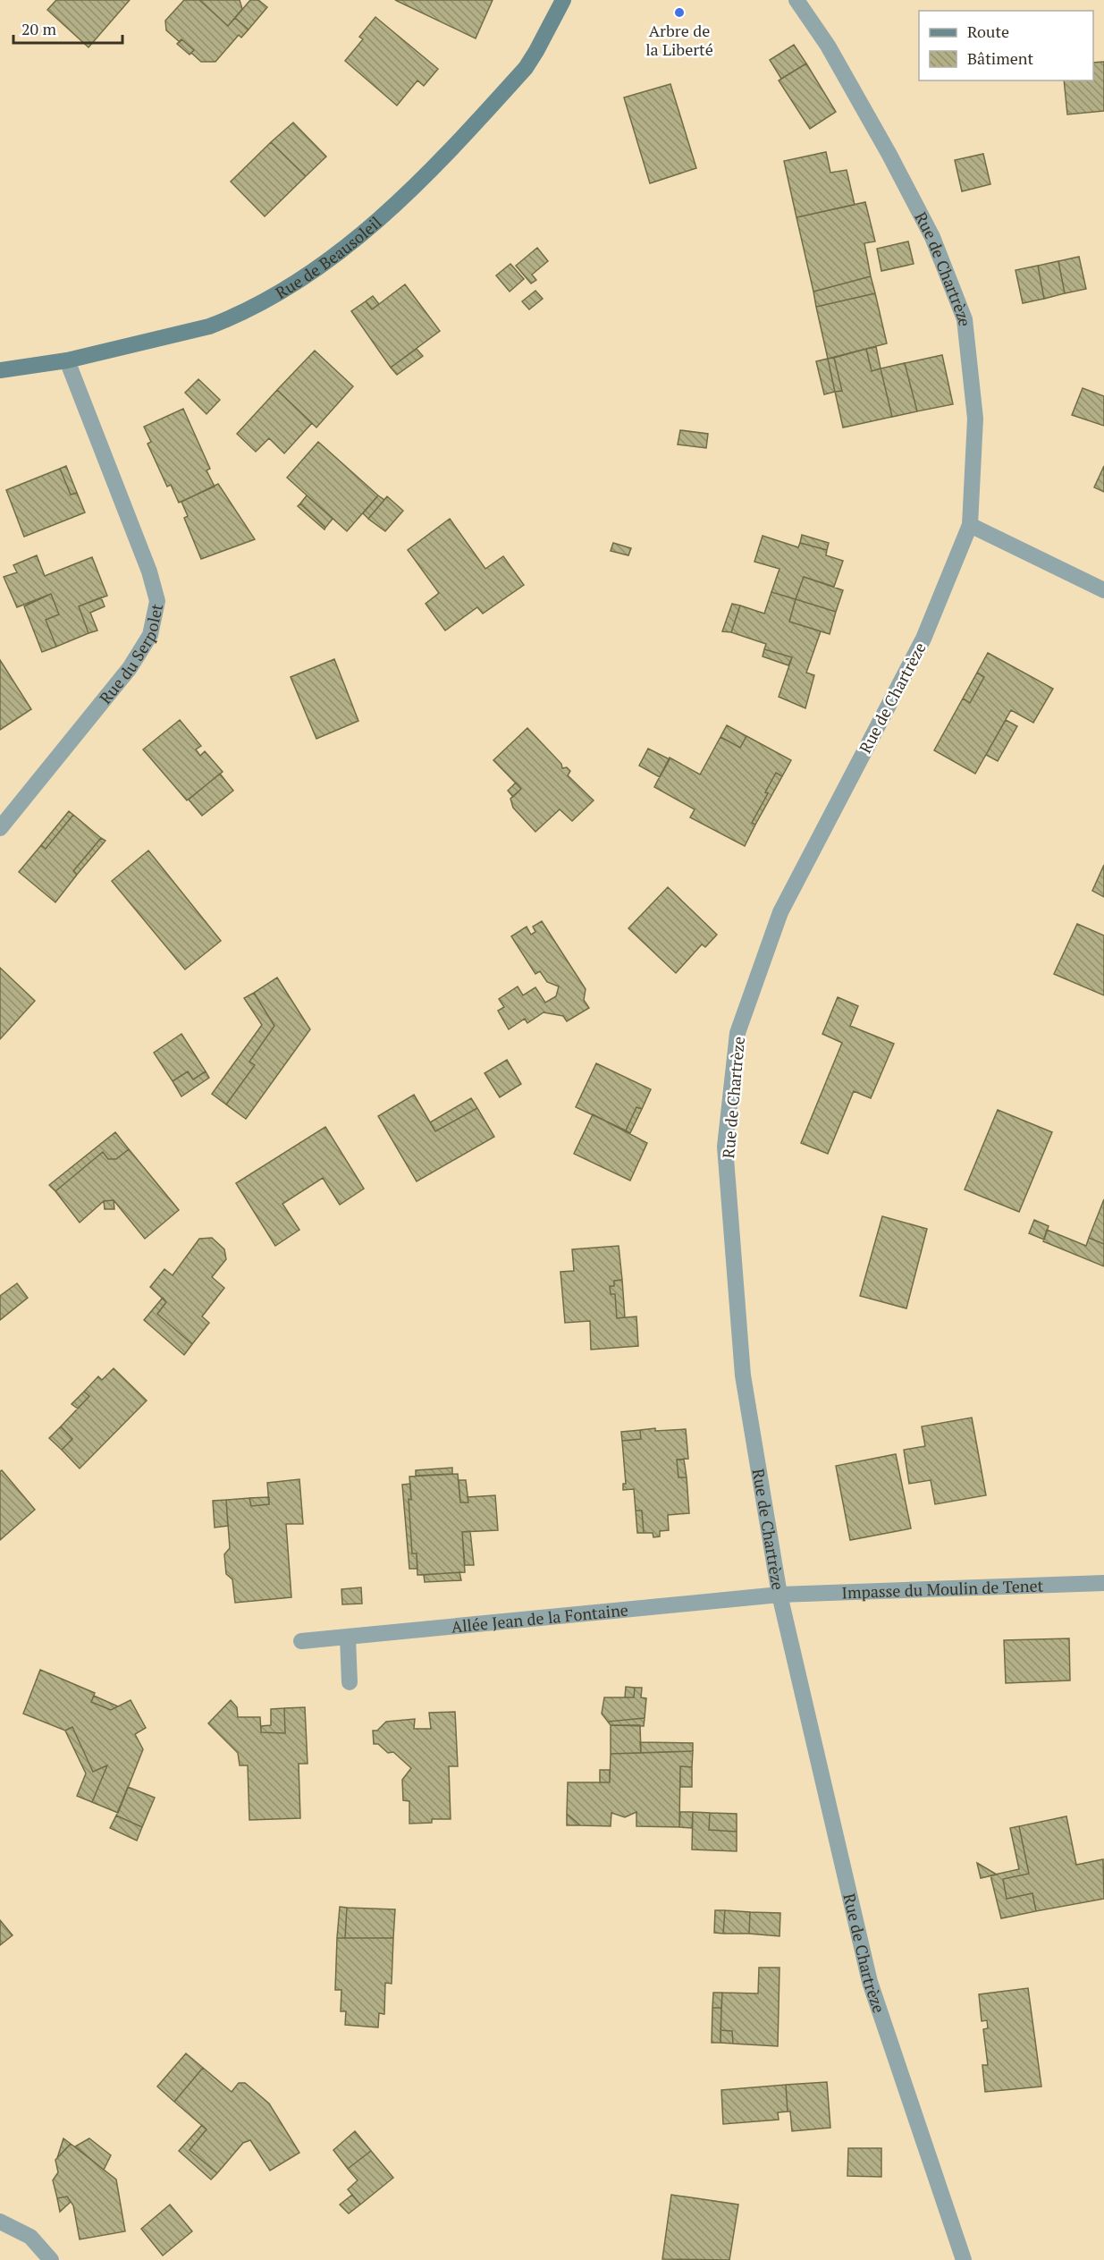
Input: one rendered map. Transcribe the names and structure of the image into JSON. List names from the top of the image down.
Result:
{
  "streets": {
    "street": [
      "Rue de Beausoleil",
      "Rue de Chartrèze",
      "Rue du Serpolet",
      "Impasse du Moulin de Tenet",
      "Allée Jean de la Fontaine"
    ]
  },
  "crossings": [
    ["Rue de Beausoleil", "Rue du Serpolet"],
    ["Rue de Chartrèze", "Impasse du Moulin de Tenet"],
    ["Rue de Chartrèze", "Allée Jean de la Fontaine"],
    ["Impasse du Moulin de Tenet", "Allée Jean de la Fontaine"]
  ],
  "places": ["Arbre de la Liberté"],
  "legend": ["Route", "Bâtiment"],
  "scale_bar": "20 m"
}
